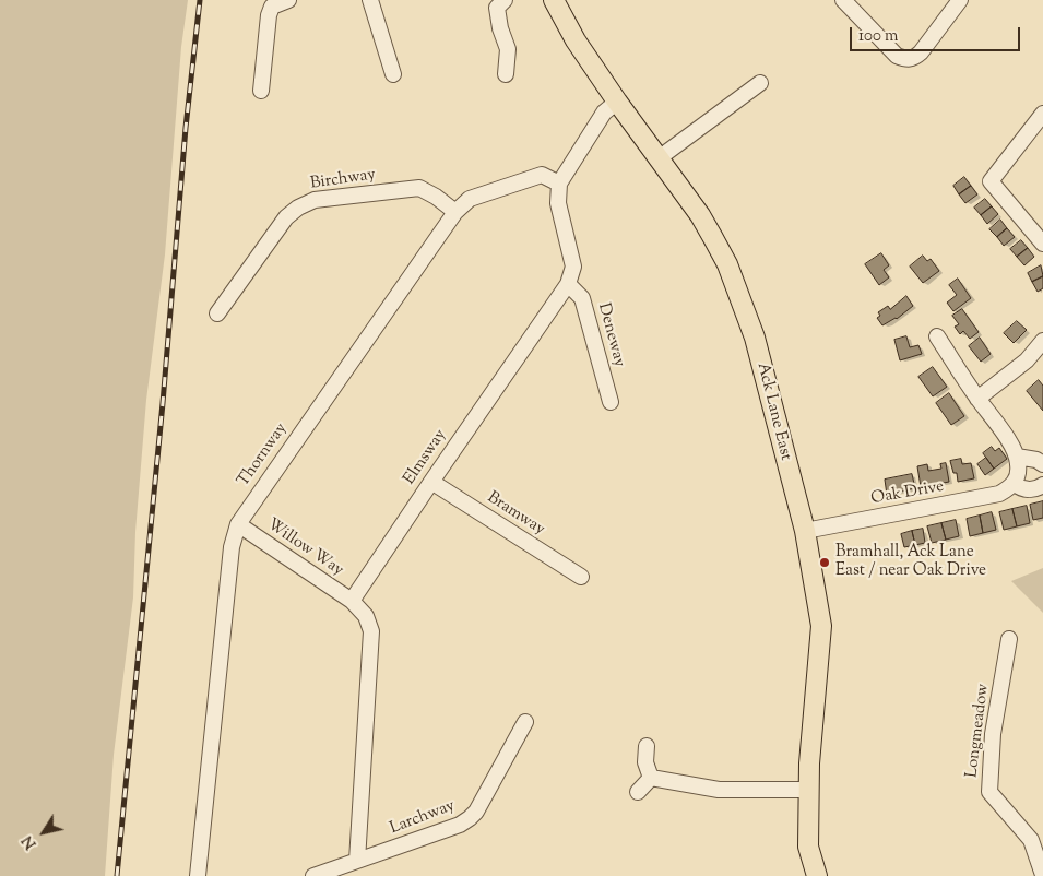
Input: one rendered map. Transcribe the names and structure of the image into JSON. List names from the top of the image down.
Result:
{
  "streets": {
    "main road": ["Ack Lane East"],
    "street": [
      "Birchway",
      "Deneway",
      "Thornway",
      "Elmsway",
      "Oak Drive",
      "Bramway",
      "Willow Way",
      "Longmeadow",
      "Larchway"
    ]
  },
  "crossings": [
    ["Birchway", "Thornway"],
    ["Deneway", "Elmsway"],
    ["Ack Lane East", "Oak Drive"],
    ["Thornway", "Elmsway"],
    ["Thornway", "Willow Way"],
    ["Elmsway", "Bramway"],
    ["Elmsway", "Willow Way"]
  ],
  "places": ["Bramhall, Ack Lane East / near Oak Drive"],
  "scale_bar": "100 m",
  "north": "bottom left"
}
